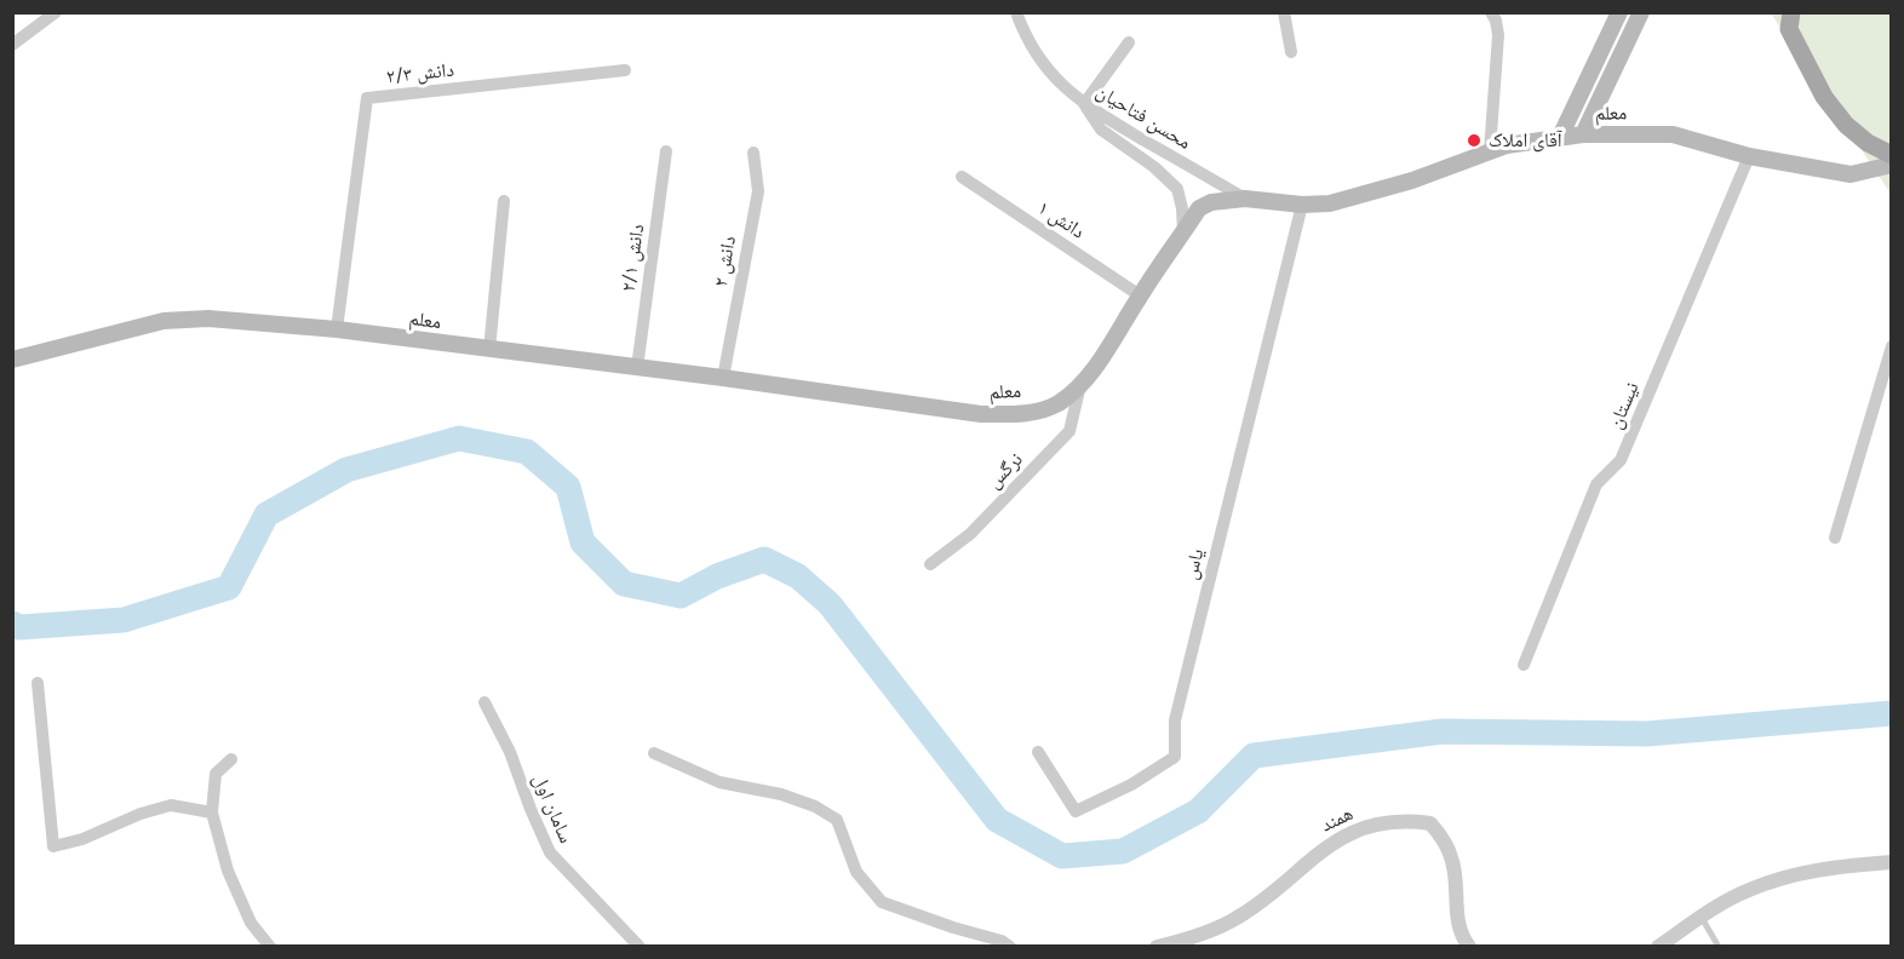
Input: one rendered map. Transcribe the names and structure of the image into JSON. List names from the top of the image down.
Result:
{
  "streets": {
    "main road": ["معلم"],
    "street": [
      "دانش ۲/۳",
      "محسن فتاحیان",
      "دانش ۱",
      "دانش ۲/۱",
      "دانش ۲",
      "نیستان",
      "نرگس",
      "یاس",
      "سامان اول",
      "همند"
    ]
  },
  "crossings": [
    ["دانش ۲/۳", "معلم"],
    ["معلم", "محسن فتاحیان"],
    ["معلم", "دانش ۱"],
    ["معلم", "دانش ۲/۱"],
    ["معلم", "دانش ۲"],
    ["معلم", "نیستان"],
    ["معلم", "نرگس"],
    ["معلم", "یاس"]
  ],
  "places": ["آقای املاک"]
}
